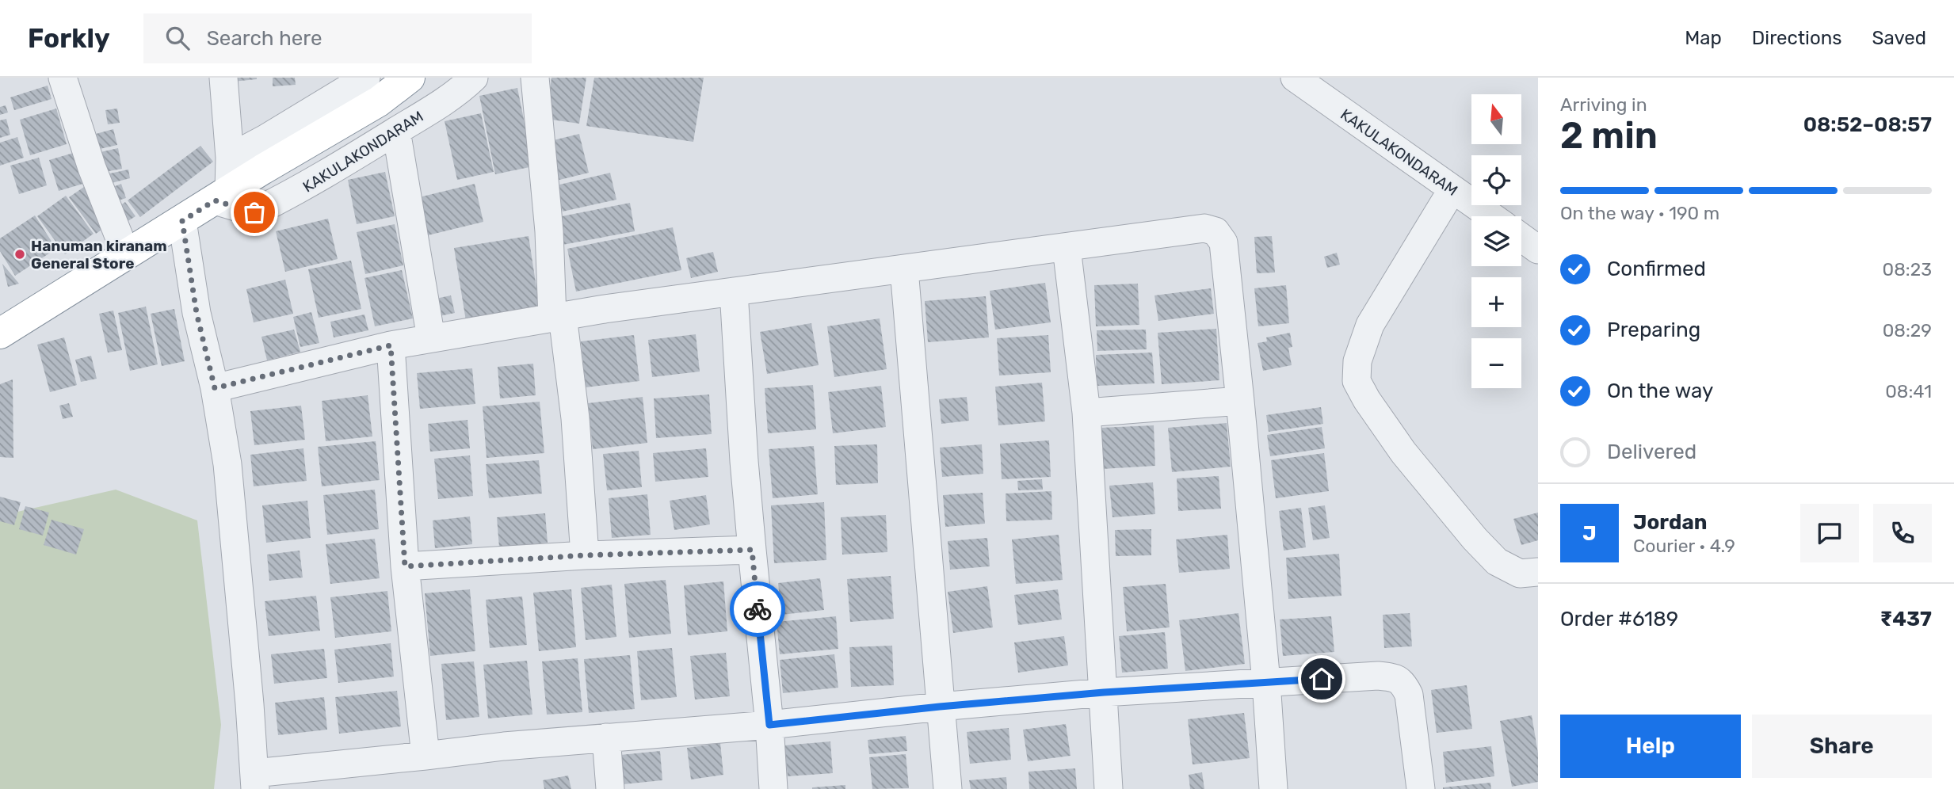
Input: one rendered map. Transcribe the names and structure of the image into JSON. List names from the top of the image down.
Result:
{
  "streets": {
    "street": ["KAKULAKONDARAM"]
  },
  "places": ["Hanuman kiranam General Store"],
  "north": "top",
  "page": {
    "header": "Forkly",
    "search": "Search here",
    "nav": ["Map", "Directions", "Saved"],
    "heading": ["2 min", "Arriving in", "08:52–08:57"],
    "panel": [
      "Jordan",
      "Courier · 4.9",
      "Order #6189",
      "₹437"
    ],
    "map_buttons": ["+", "−"],
    "bar": "On the way · 190 m",
    "list": [
      ["Confirmed", "08:23"],
      ["Preparing", "08:29"],
      ["On the way", "08:41"],
      "Delivered"
    ],
    "round": "J",
    "buttons": ["Help", "Share"]
  }
}
